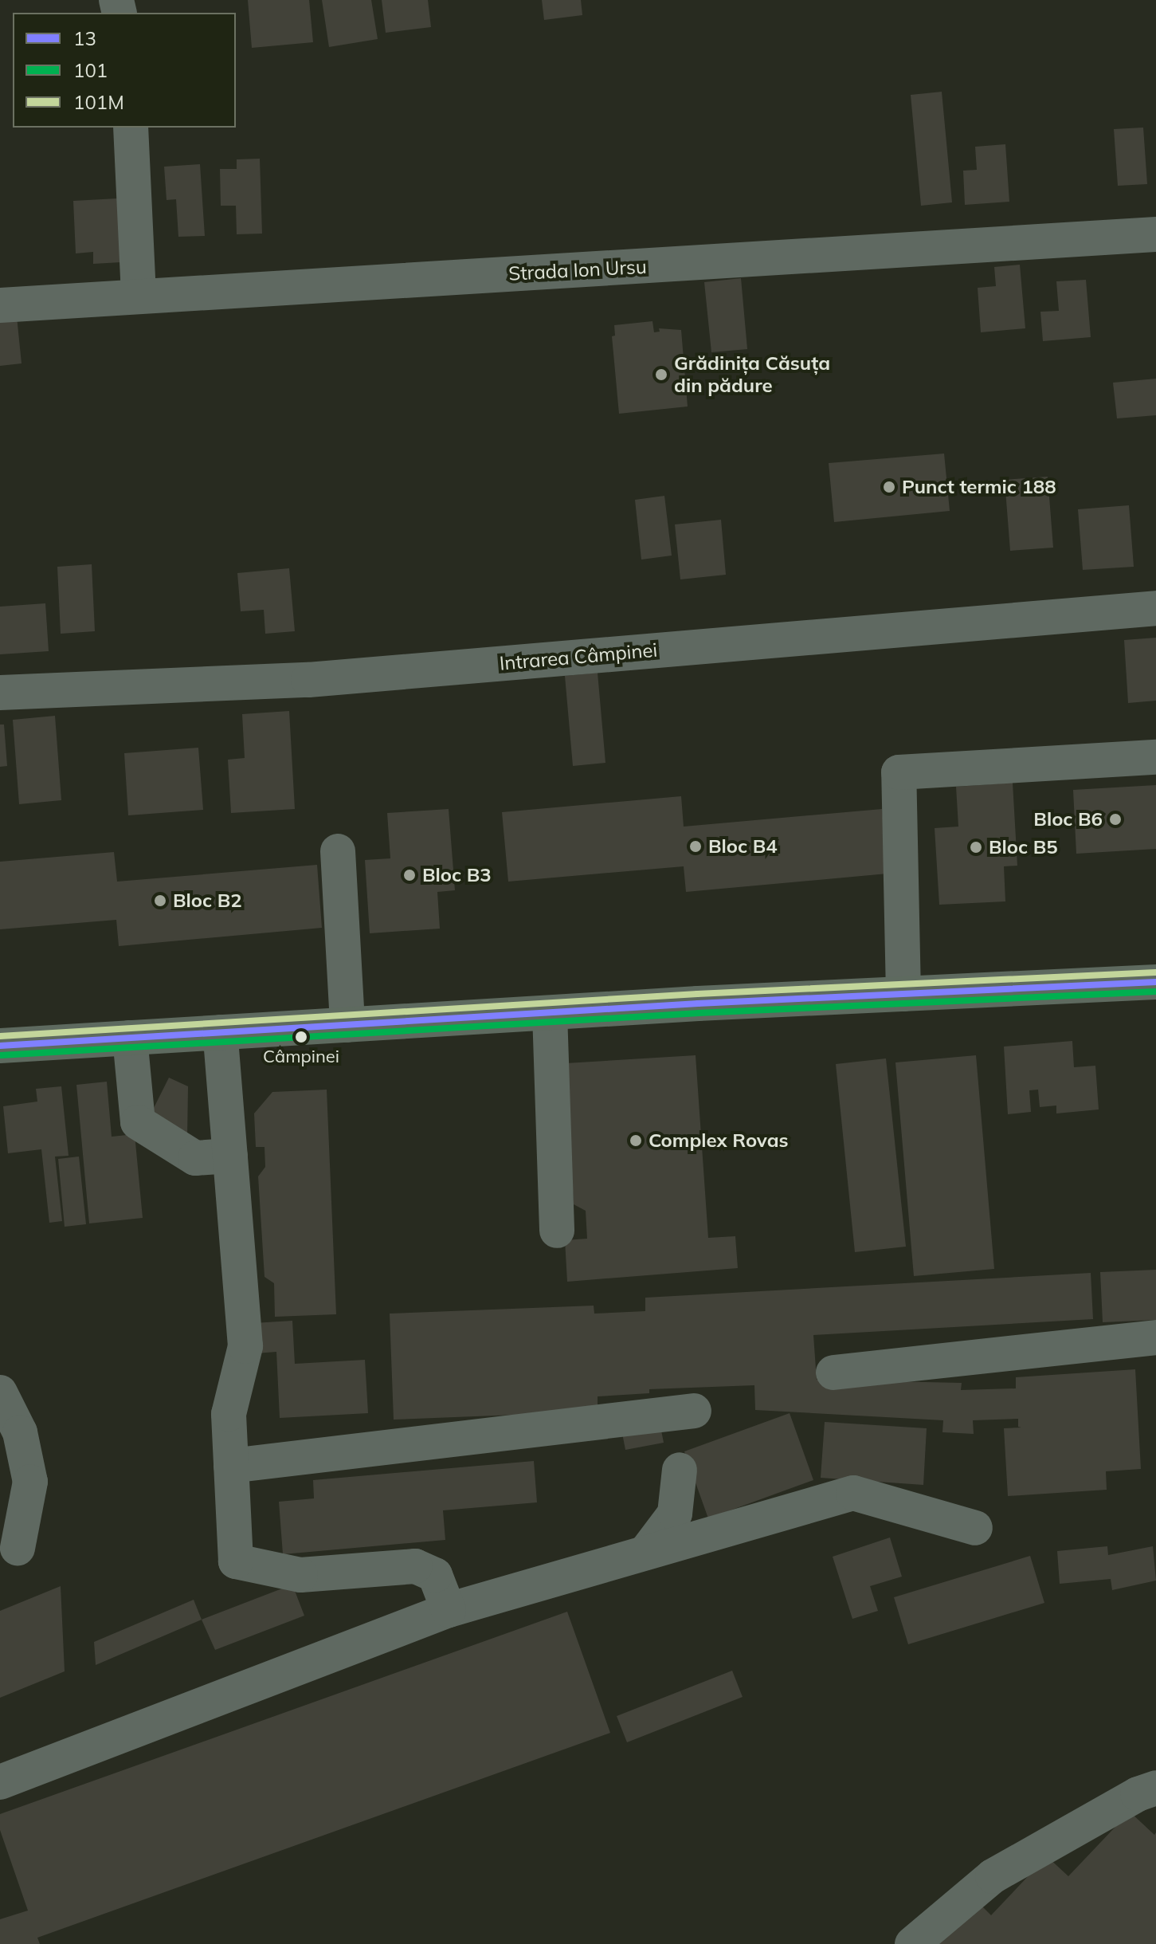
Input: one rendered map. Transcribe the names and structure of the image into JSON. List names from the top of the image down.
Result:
{
  "streets": {
    "street": ["Strada Ion Ursu", "Intrarea Câmpinei"]
  },
  "places": [
    "Grădinița Căsuța din pădure",
    "Punct termic 188",
    "Bloc B6",
    "Bloc B4",
    "Bloc B5",
    "Bloc B3",
    "Bloc B2",
    "Câmpinei",
    "Complex Rovas"
  ],
  "lines": ["transit line 101M", "transit line 13", "transit line 101"],
  "legend": ["13", "101", "101M"]
}
